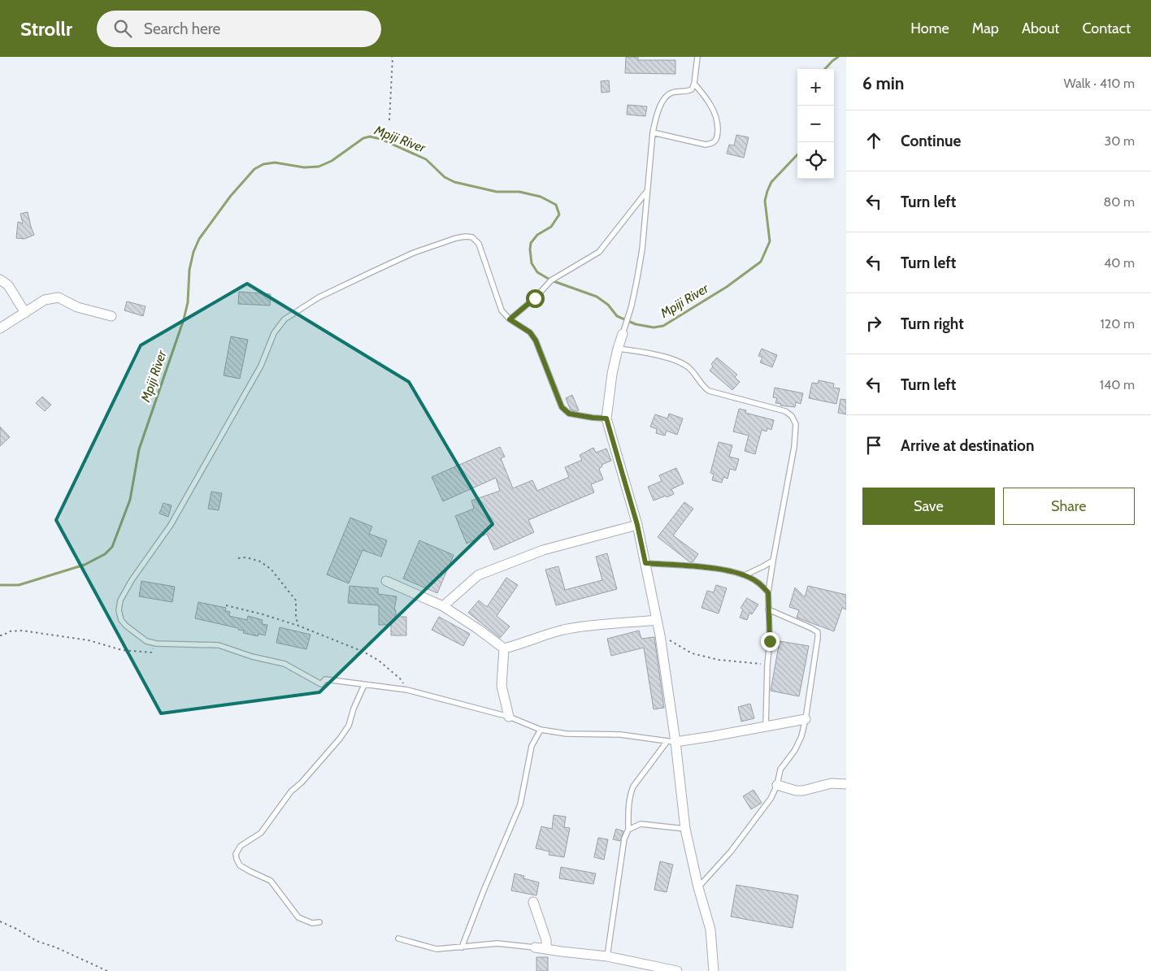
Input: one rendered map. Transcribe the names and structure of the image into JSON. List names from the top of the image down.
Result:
{
  "water": ["Mpiji River"],
  "page": {
    "header": "Strollr",
    "search": "Search here",
    "nav": [
      "Home",
      "Map",
      "About",
      "Contact"
    ],
    "heading": ["6 min", "Walk · 410 m"],
    "map_buttons": ["+", "−"],
    "list": [
      ["Continue", "30 m"],
      ["Turn left", "80 m"],
      ["Turn left", "40 m"],
      ["Turn right", "120 m"],
      ["Turn left", "140 m"],
      "Arrive at destination"
    ],
    "buttons": ["Save", "Share"]
  }
}
